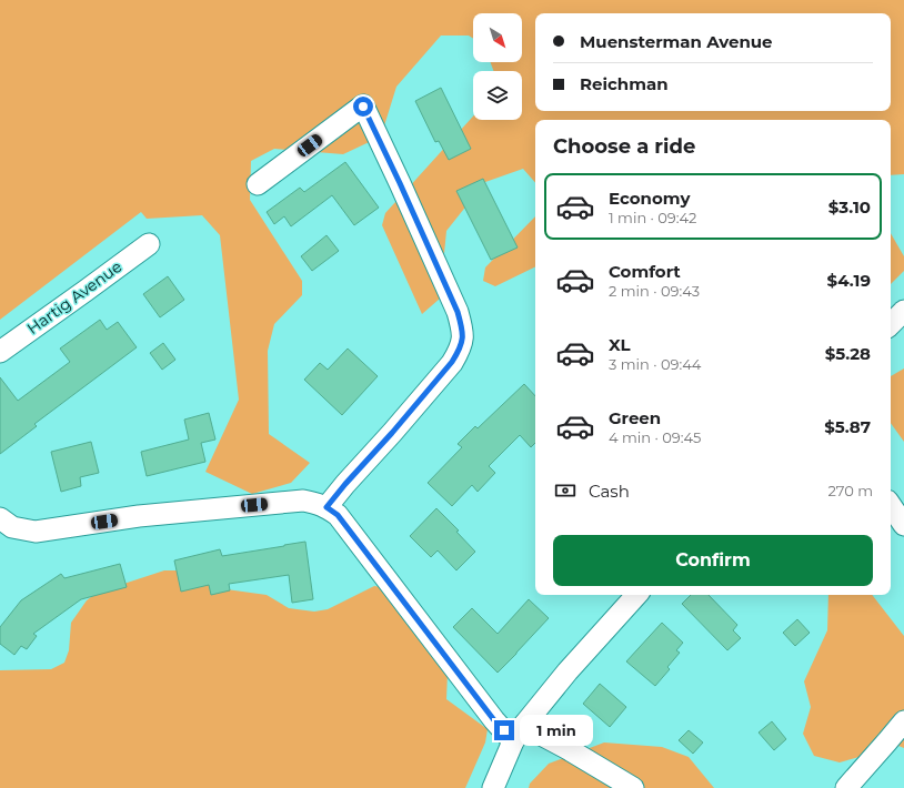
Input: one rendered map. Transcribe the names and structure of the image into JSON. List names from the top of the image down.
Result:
{
  "streets": {
    "street": ["Hartig Avenue"]
  },
  "north": "bottom right",
  "page": {
    "banner": ["Muensterman Avenue", "Reichman"],
    "heading": "Choose a ride",
    "list": [
      {
        "name": "Economy",
        "note": "1 min · 09:42",
        "value": "$3.10"
      },
      {
        "name": "Comfort",
        "note": "2 min · 09:43",
        "value": "$4.19"
      },
      {
        "name": "XL",
        "note": "3 min · 09:44",
        "value": "$5.28"
      },
      {
        "name": "Green",
        "note": "4 min · 09:45",
        "value": "$5.87"
      }
    ],
    "pay": ["Cash", "270 m"],
    "buttons": "Confirm",
    "bubble": "1 min"
  }
}
